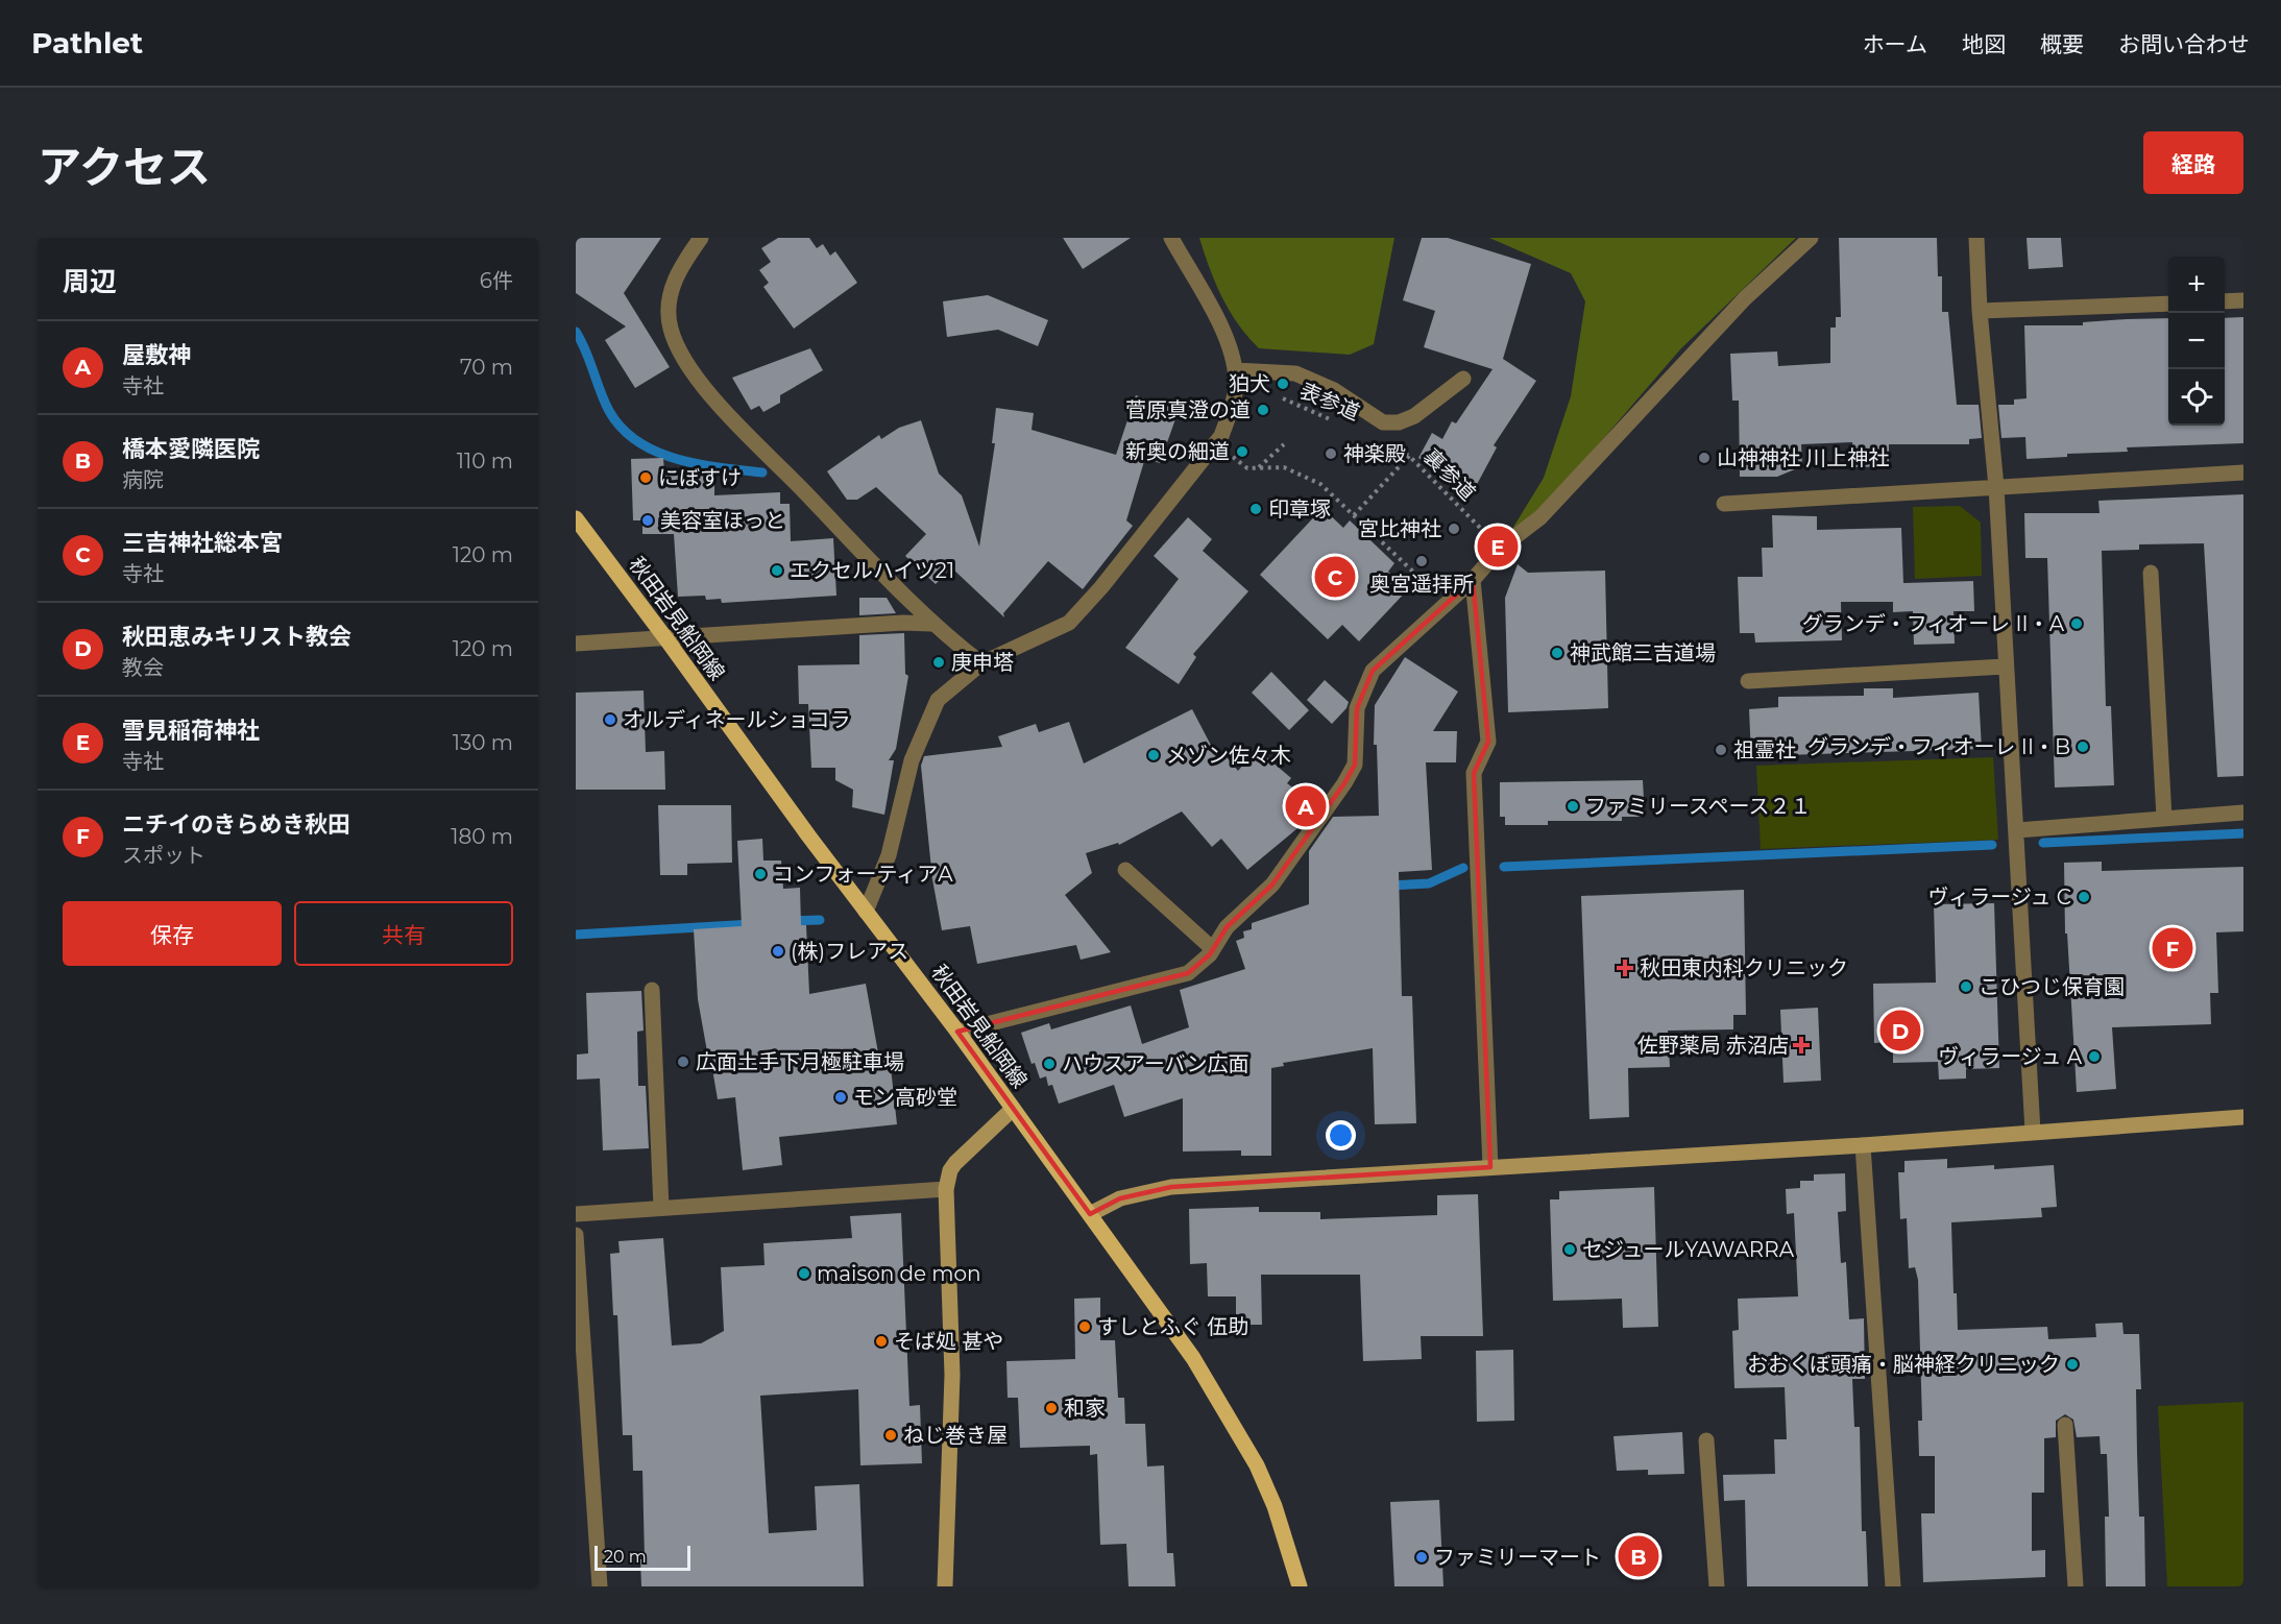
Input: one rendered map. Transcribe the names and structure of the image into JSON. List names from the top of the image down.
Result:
{
  "streets": {
    "main road": ["秋田岩見船岡線"],
    "path": ["表参道", "裏参道"]
  },
  "places": {
    "other": [
      "狛犬",
      "菅原真澄の道",
      "新奥の細道",
      "神楽殿",
      "山神神社 川上神社",
      "にぼすけ",
      "印章塚",
      "美容室ほっと",
      "宮比神社",
      "奥宮遥拝所",
      "エクセルハイツ21",
      "グランデ・フィオーレ II・A",
      "神武館三吉道場",
      "庚申塔",
      "オルディネールショコラ",
      "グランデ・フィオーレ II・B",
      "祖霊社",
      "メゾン佐々木",
      "ファミリースペース２１",
      "コンフォーティアA",
      "ヴィラージュ C",
      "(株)フレアス",
      "こひつじ保育園",
      "ヴィラージュ A",
      "広面土手下月極駐車場",
      "ハウスアーバン広面",
      "モン高砂堂",
      "セジュールYAWARRA",
      "maison de mon",
      "すしとふぐ 伍助",
      "そば処 甚や",
      "おおくぼ頭痛・脳神経クリニック",
      "和家",
      "ねじ巻き屋",
      "ファミリーマート"
    ],
    "health": ["秋田東内科クリニック", "佐野薬局 赤沼店"]
  },
  "scale_bar": "20 m",
  "page": {
    "header": "Pathlet",
    "nav": [
      "ホーム",
      "地図",
      "概要",
      "お問い合わせ"
    ],
    "title": "アクセス",
    "buttons": [
      "経路",
      ["保存", "共有"]
    ],
    "heading": ["周辺", "6件"],
    "map_buttons": ["+", "−"],
    "list": [
      {
        "mark": "A",
        "name": "屋敷神",
        "note": "寺社",
        "value": "70 m"
      },
      {
        "mark": "B",
        "name": "橋本愛隣医院",
        "note": "病院",
        "value": "110 m"
      },
      {
        "mark": "C",
        "name": "三吉神社総本宮",
        "note": "寺社",
        "value": "120 m"
      },
      {
        "mark": "D",
        "name": "秋田恵みキリスト教会",
        "note": "教会",
        "value": "120 m"
      },
      {
        "mark": "E",
        "name": "雪見稲荷神社",
        "note": "寺社",
        "value": "130 m"
      },
      {
        "mark": "F",
        "name": "ニチイのきらめき秋田",
        "note": "スポット",
        "value": "180 m"
      }
    ],
    "pins": [
      "E",
      "C",
      "A",
      "F",
      "D",
      "B"
    ],
    "scale": "20 m"
  }
}
